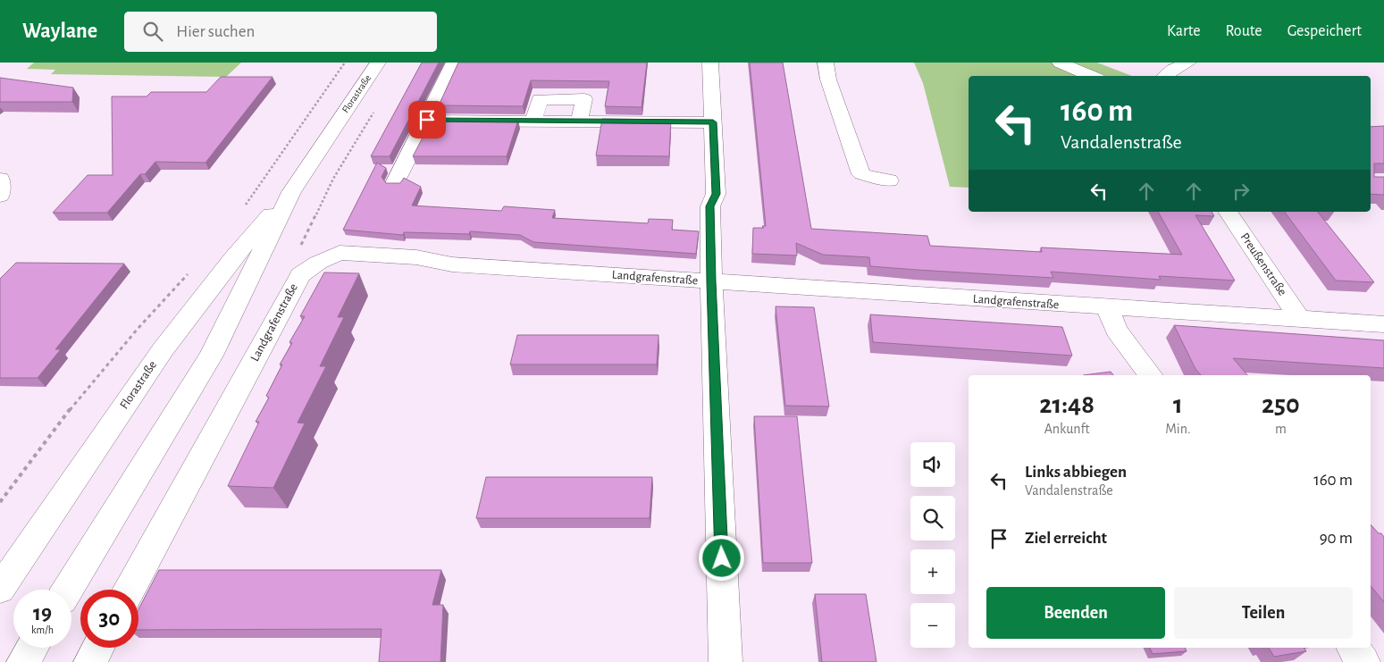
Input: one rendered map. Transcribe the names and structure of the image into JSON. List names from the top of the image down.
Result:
{
  "streets": {
    "street": ["Florastraße", "Preußenstraße", "Landgrafenstraße"]
  },
  "crossings": [
    ["Preußenstraße", "Landgrafenstraße"]
  ],
  "page": {
    "header": "Waylane",
    "search": "Hier suchen",
    "nav": ["Karte", "Route", "Gespeichert"],
    "turn": ["160 m", "Vandalenstraße"],
    "eta": [
      "21:48",
      "Ankunft",
      "1",
      "Min.",
      "250",
      "m"
    ],
    "map_buttons": ["+", "−"],
    "list": [
      {
        "name": "Links abbiegen",
        "note": "Vandalenstraße",
        "value": "160 m"
      },
      {
        "name": "Ziel erreicht",
        "value": "90 m"
      }
    ],
    "buttons": ["Beenden", "Teilen"],
    "speed": "19 km/h",
    "limit": "30"
  }
}
